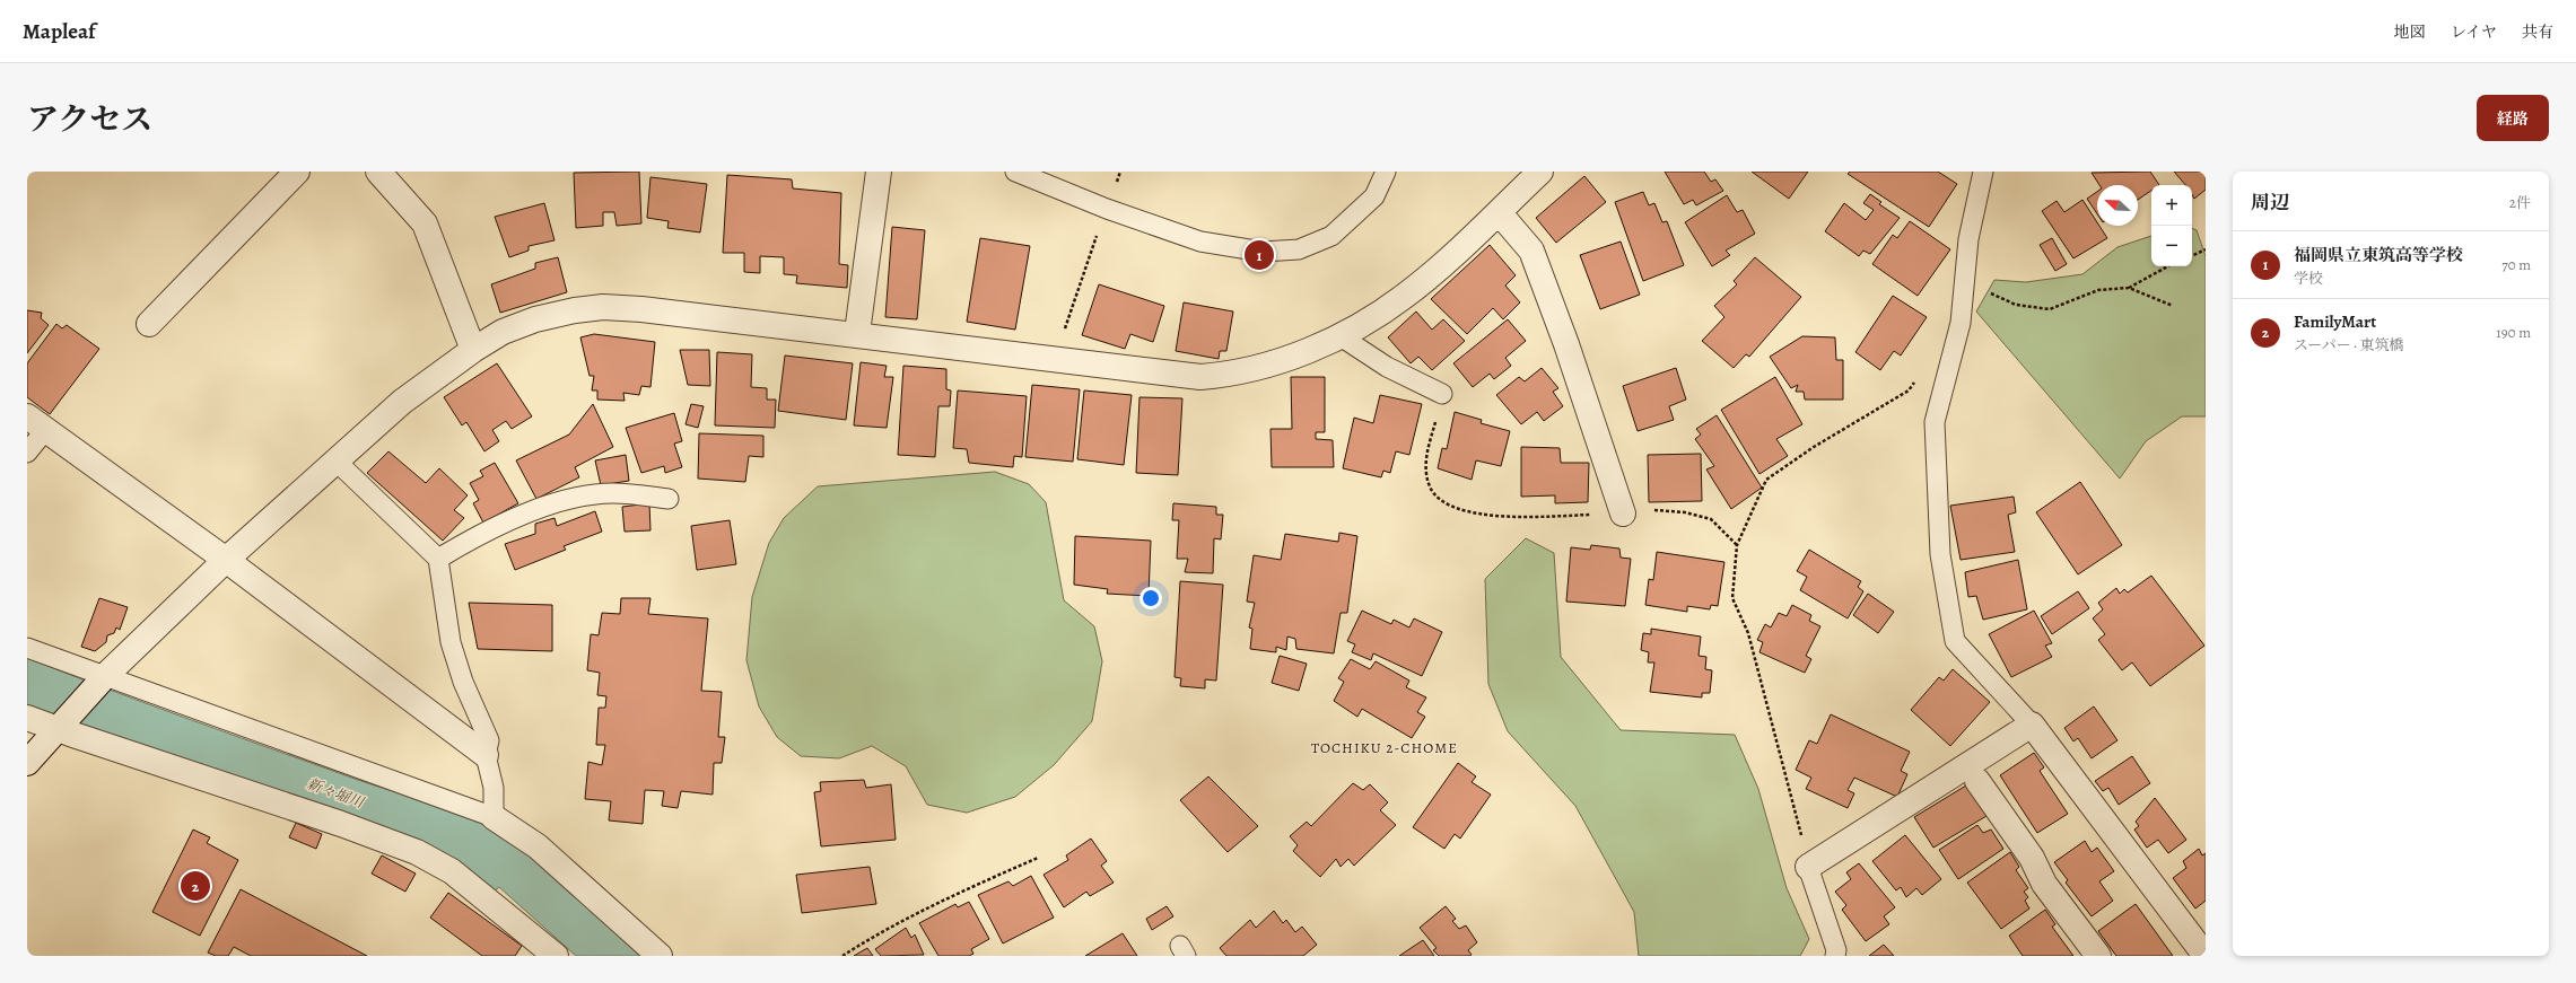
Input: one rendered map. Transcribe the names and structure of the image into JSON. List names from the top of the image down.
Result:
{
  "districts": ["TOCHIKU 2-CHOME"],
  "water": ["新々堀川"],
  "north": "top left",
  "page": {
    "header": "Mapleaf",
    "nav": ["地図", "レイヤ", "共有"],
    "title": "アクセス",
    "buttons": "経路",
    "heading": ["周辺", "2件"],
    "map_buttons": ["+", "−"],
    "list": [
      {
        "mark": "1",
        "name": "福岡県立東筑高等学校",
        "note": "学校",
        "value": "70 m"
      },
      {
        "mark": "2",
        "name": "FamilyMart",
        "note": "スーパー · 東筑橋",
        "value": "190 m"
      }
    ],
    "pins": ["1", "2"]
  }
}
